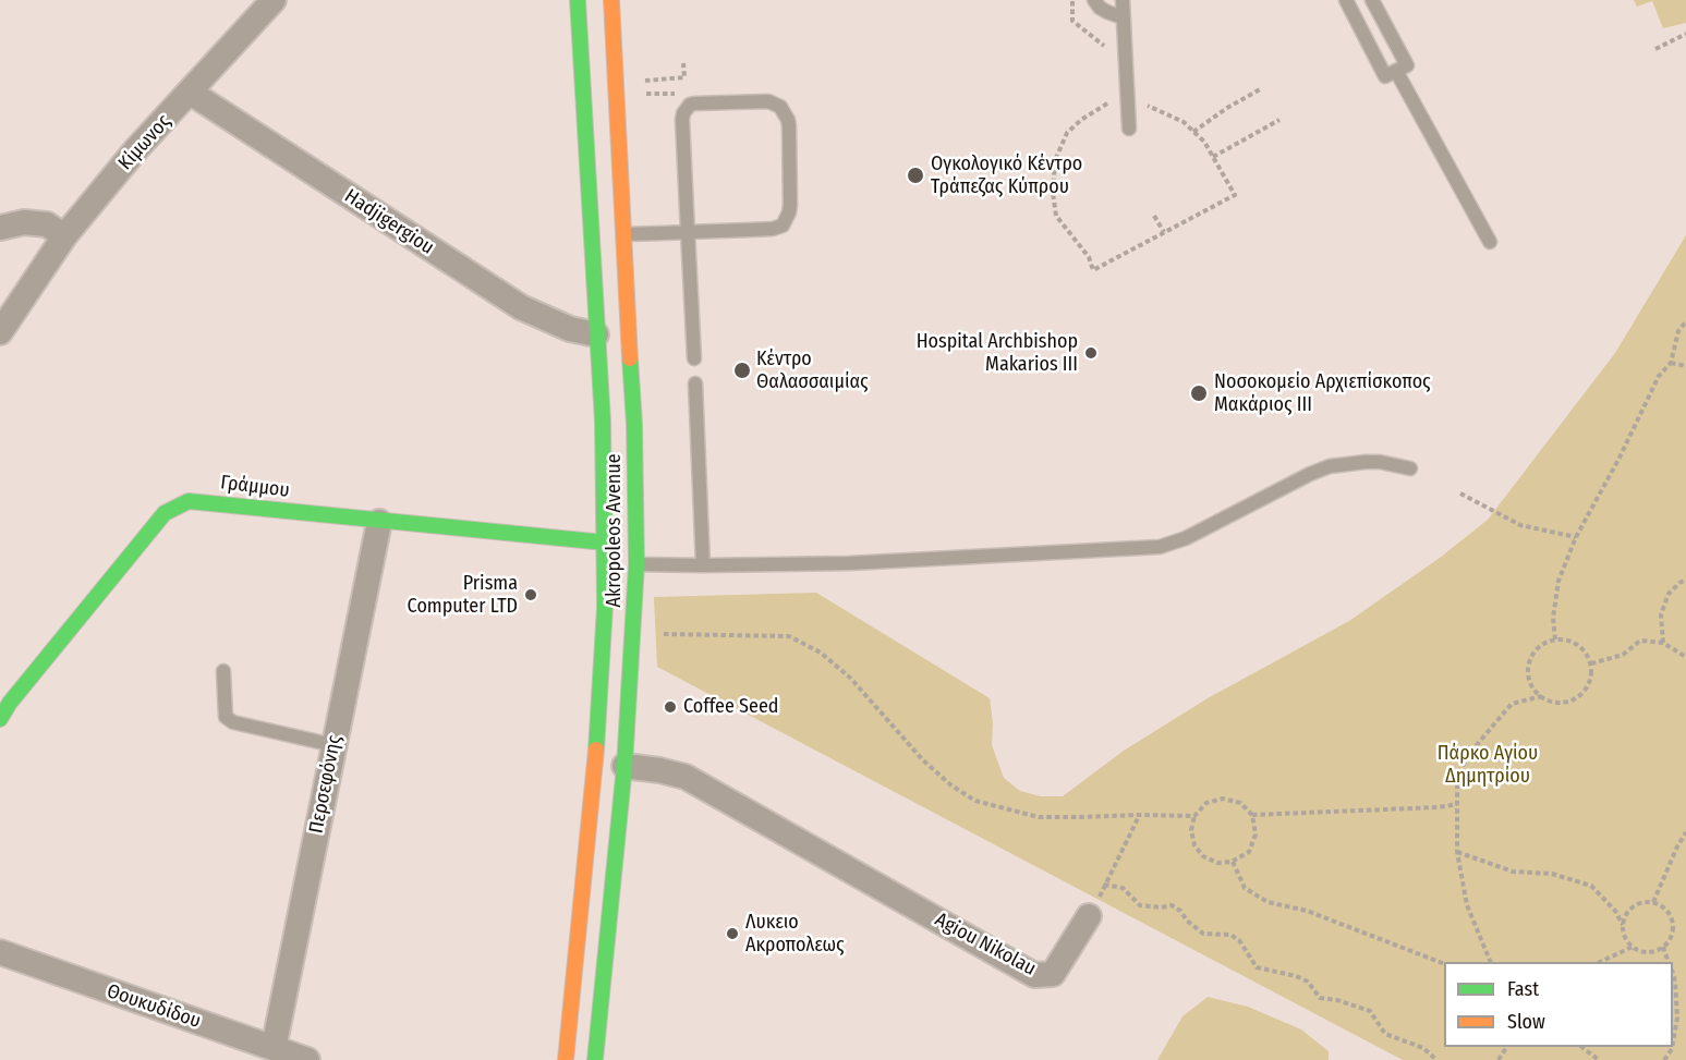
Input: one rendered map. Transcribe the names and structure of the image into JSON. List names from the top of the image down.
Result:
{
  "streets": {
    "main road": ["Γράμμου", "Akropoleos Avenue"],
    "street": [
      "Κίμωνος",
      "Hadjigergiou",
      "Περσεφόνης",
      "Agiou Nikolau",
      "Θουκυδίδου"
    ]
  },
  "crossings": [
    ["Κίμωνος", "Hadjigergiou"],
    ["Hadjigergiou", "Akropoleos Avenue"],
    ["Γράμμου", "Akropoleos Avenue"],
    ["Γράμμου", "Περσεφόνης"],
    ["Akropoleos Avenue", "Agiou Nikolau"],
    ["Περσεφόνης", "Θουκυδίδου"]
  ],
  "parks": ["Πάρκο Αγίου Δημητρίου"],
  "places": [
    "Ογκολογικό Κέντρο Τράπεζας Κύπρου",
    "Hospital Archbishop Makarios III",
    "Κέντρο Θαλασσαιμίας",
    "Νοσοκομείο Αρχιεπίσκοπος Μακάριος ΙΙΙ",
    "Prisma Computer LTD",
    "Coffee Seed",
    "Λυκειο Ακροπολεως"
  ],
  "legend": ["Fast", "Slow"]
}
